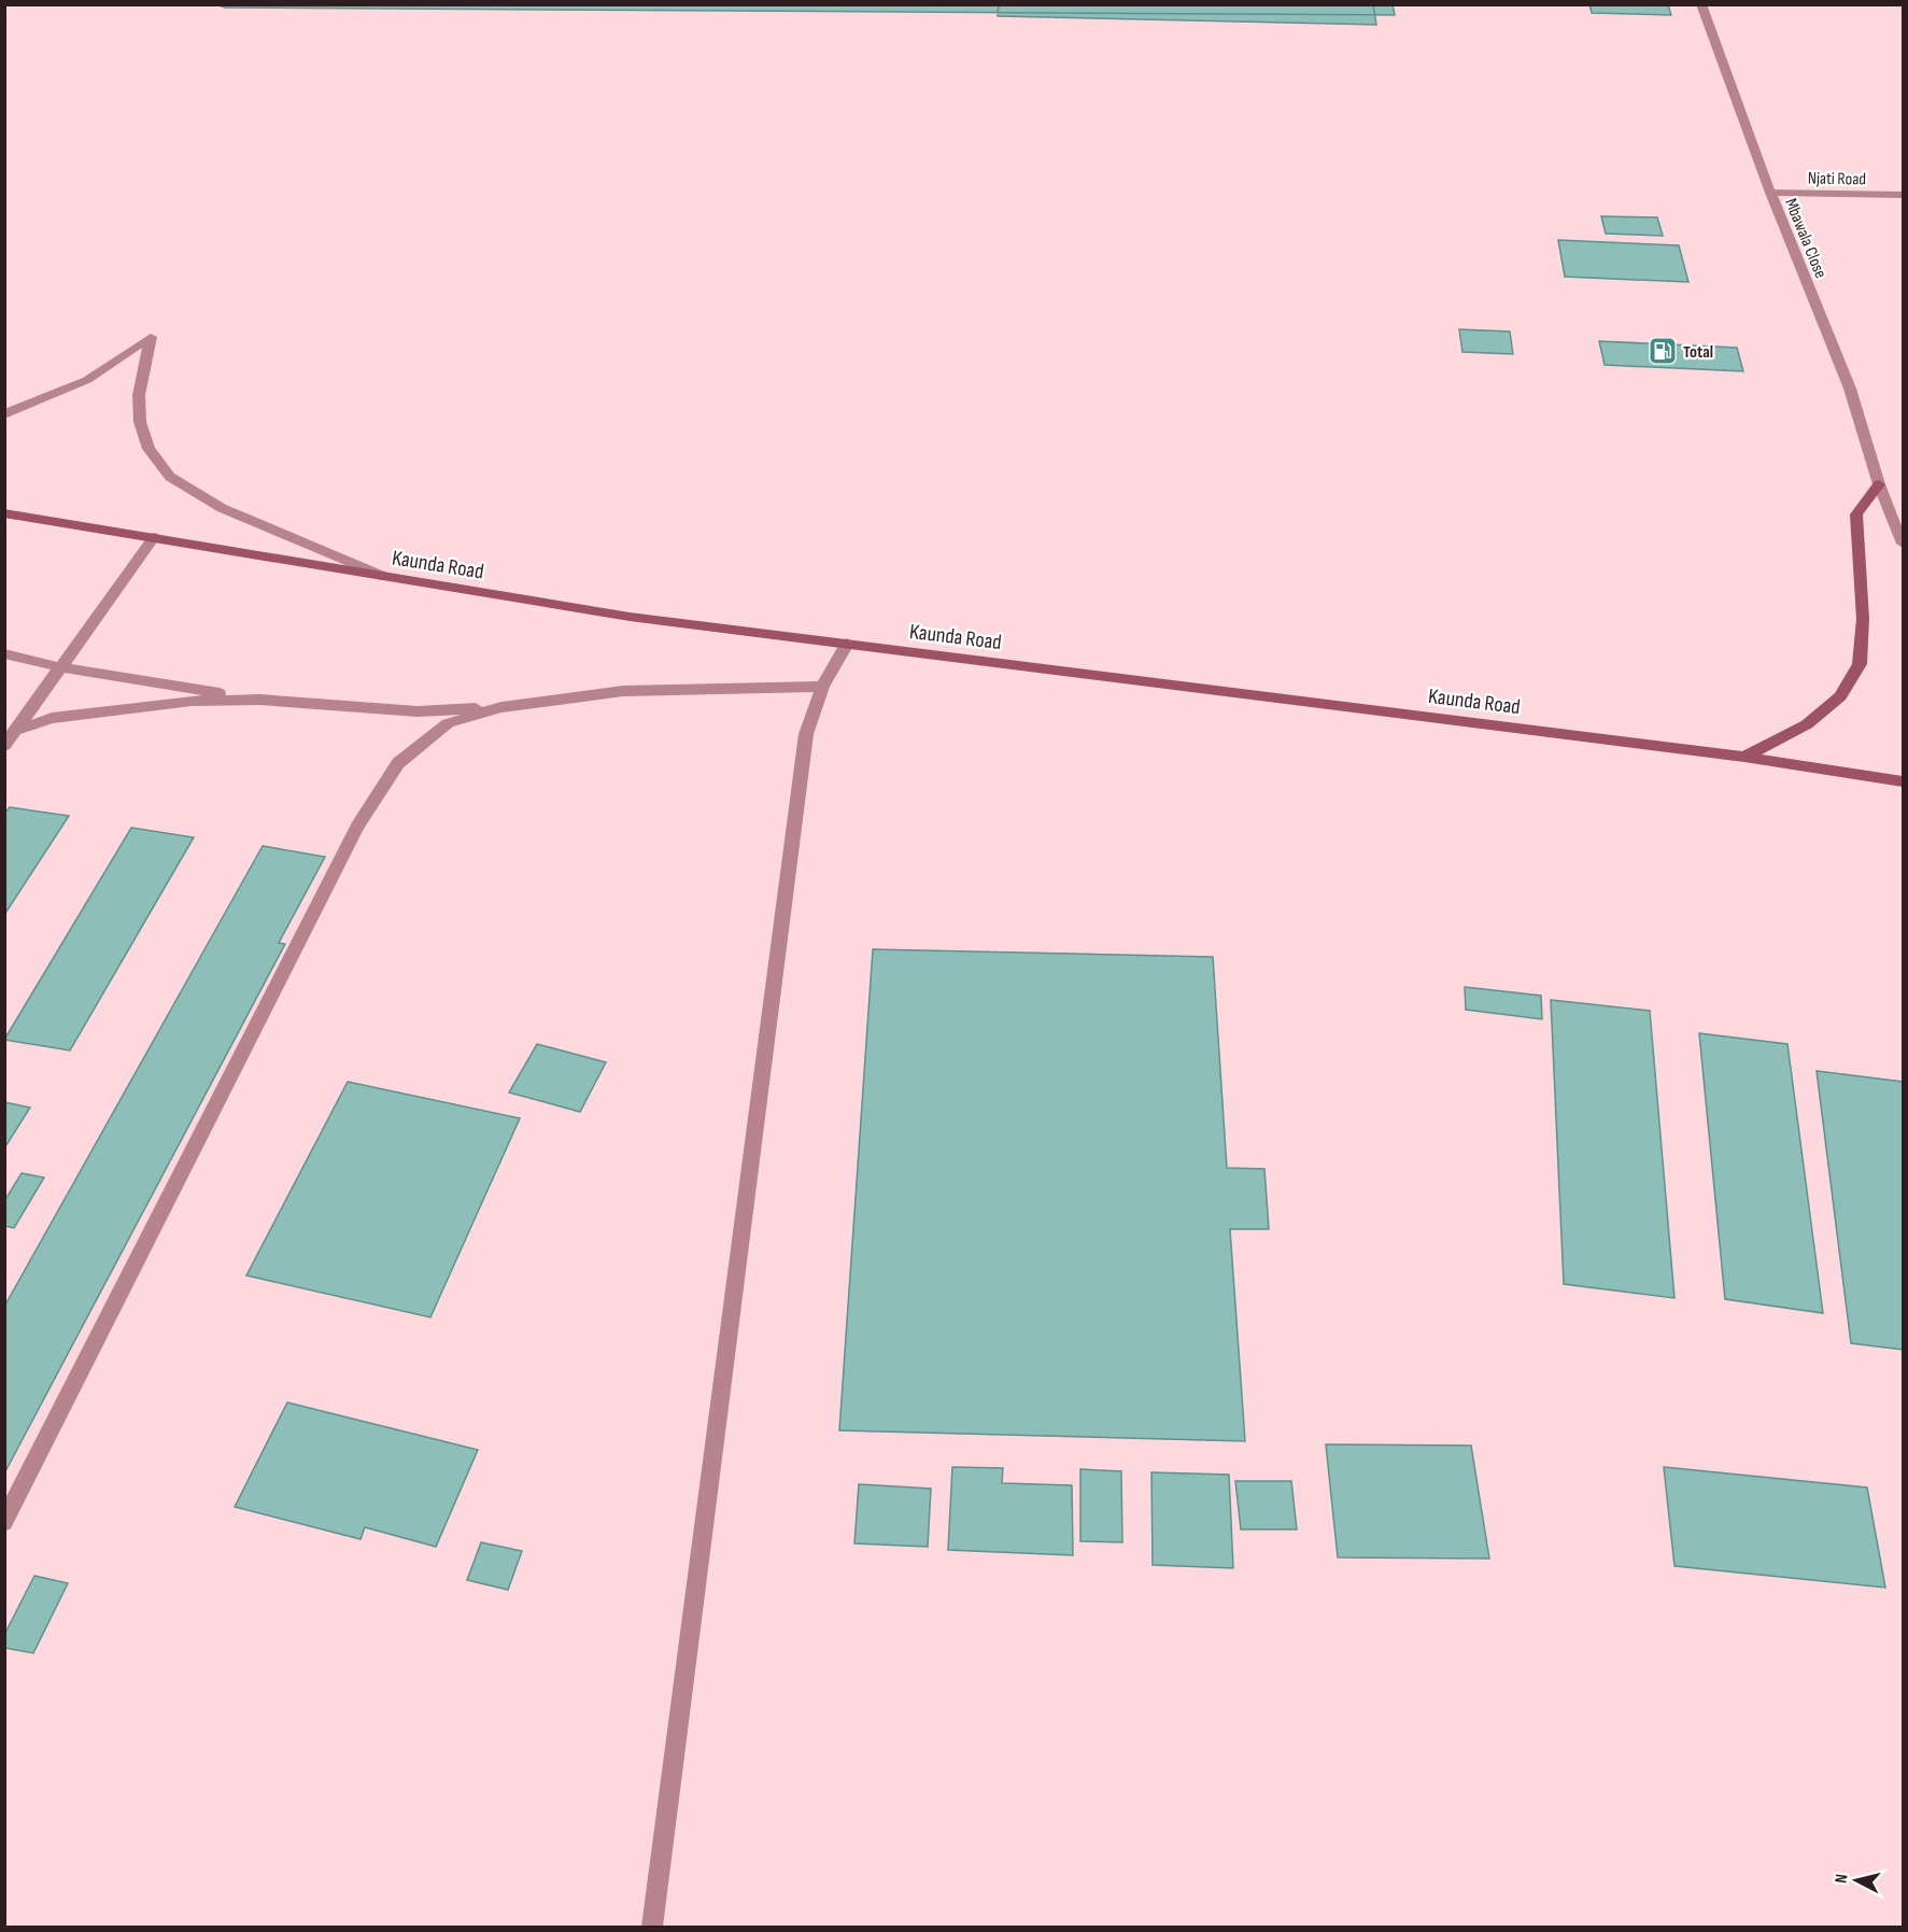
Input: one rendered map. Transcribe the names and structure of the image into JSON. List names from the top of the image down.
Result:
{
  "streets": {
    "main road": ["Kaunda Road"],
    "street": ["Njati Road", "Mbawala Close"]
  },
  "crossings": [
    ["Njati Road", "Mbawala Close"]
  ],
  "places": {
    "fuel station": ["Total"]
  },
  "north": "left"
}
